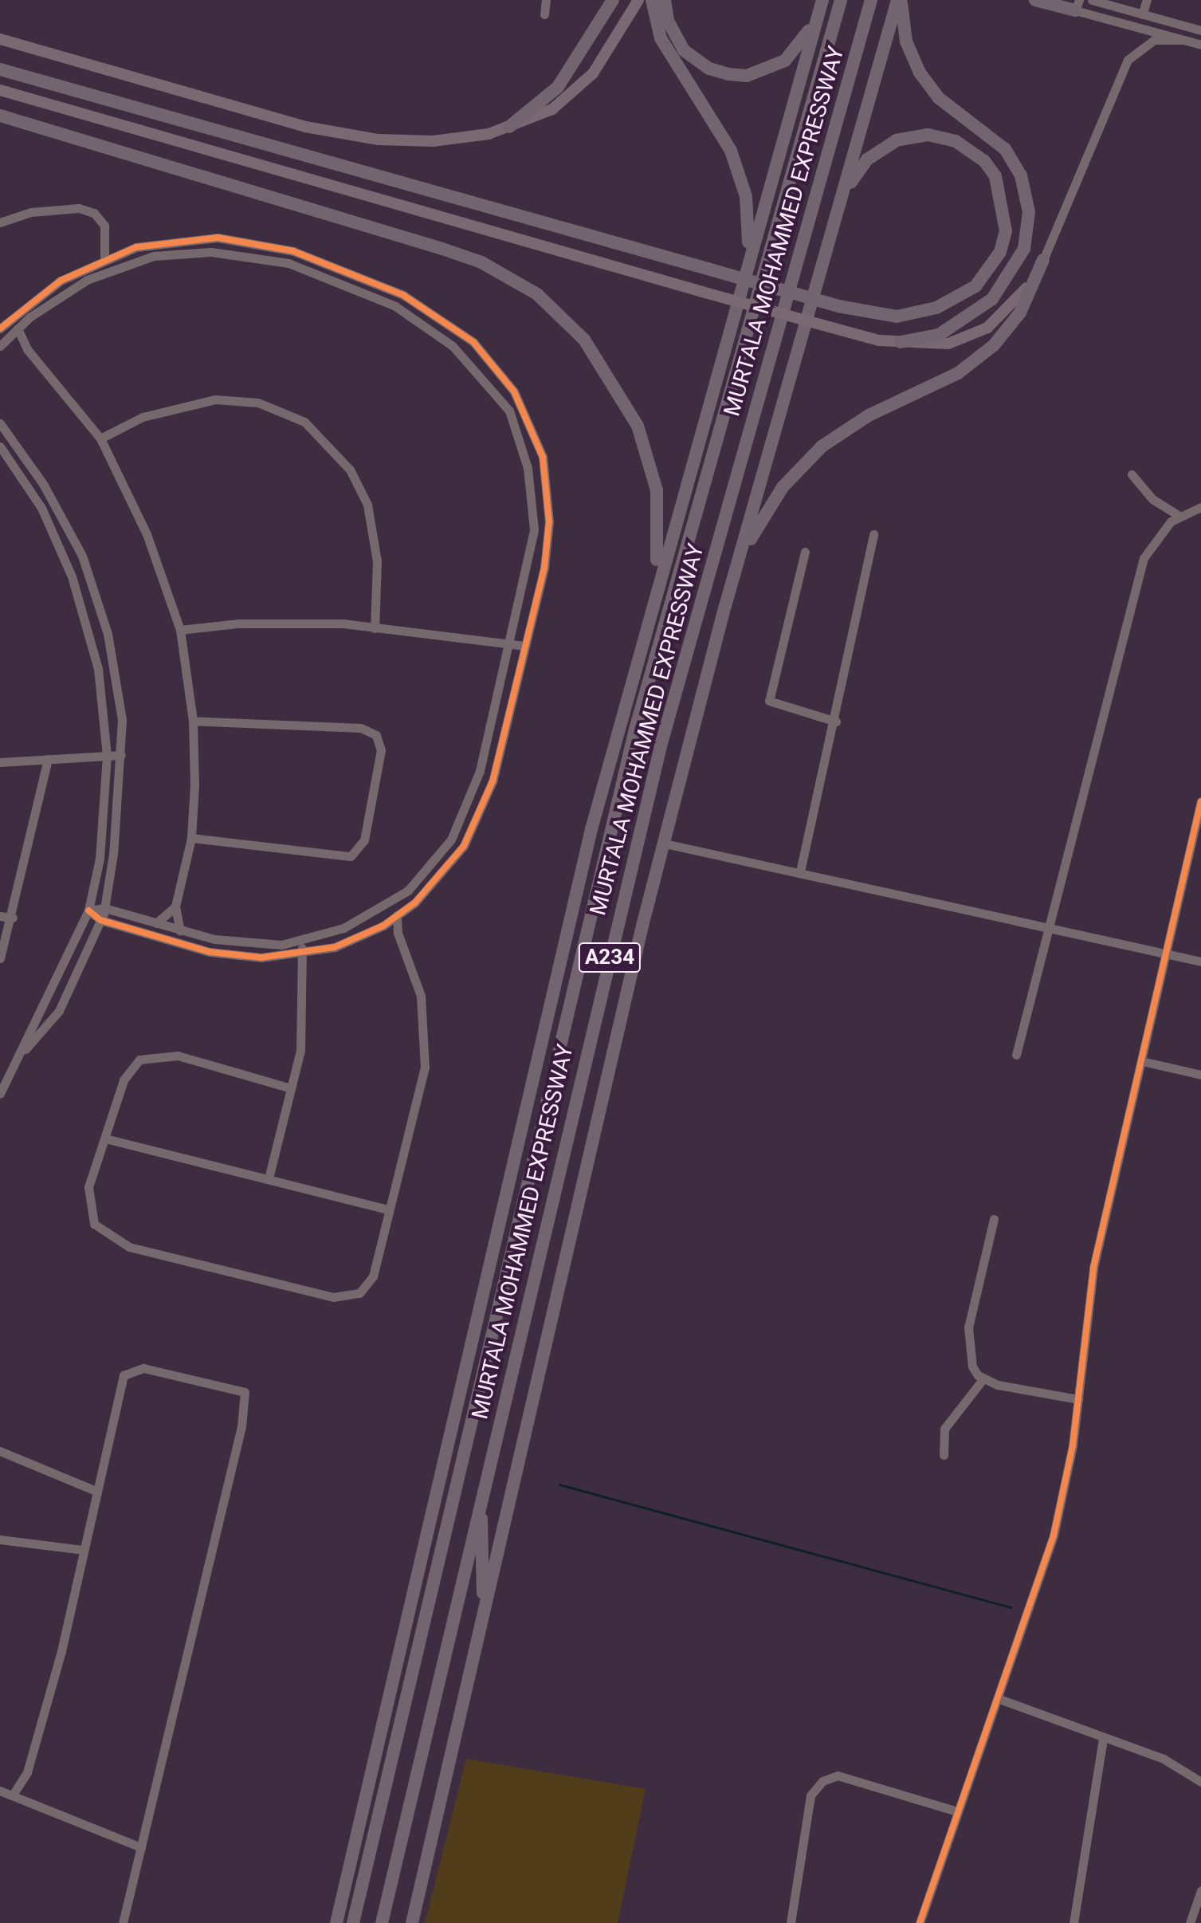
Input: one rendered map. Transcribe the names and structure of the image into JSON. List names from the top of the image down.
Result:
{
  "streets": {
    "highway": ["MURTALA MOHAMMED EXPRESSWAY", "A234"]
  }
}
